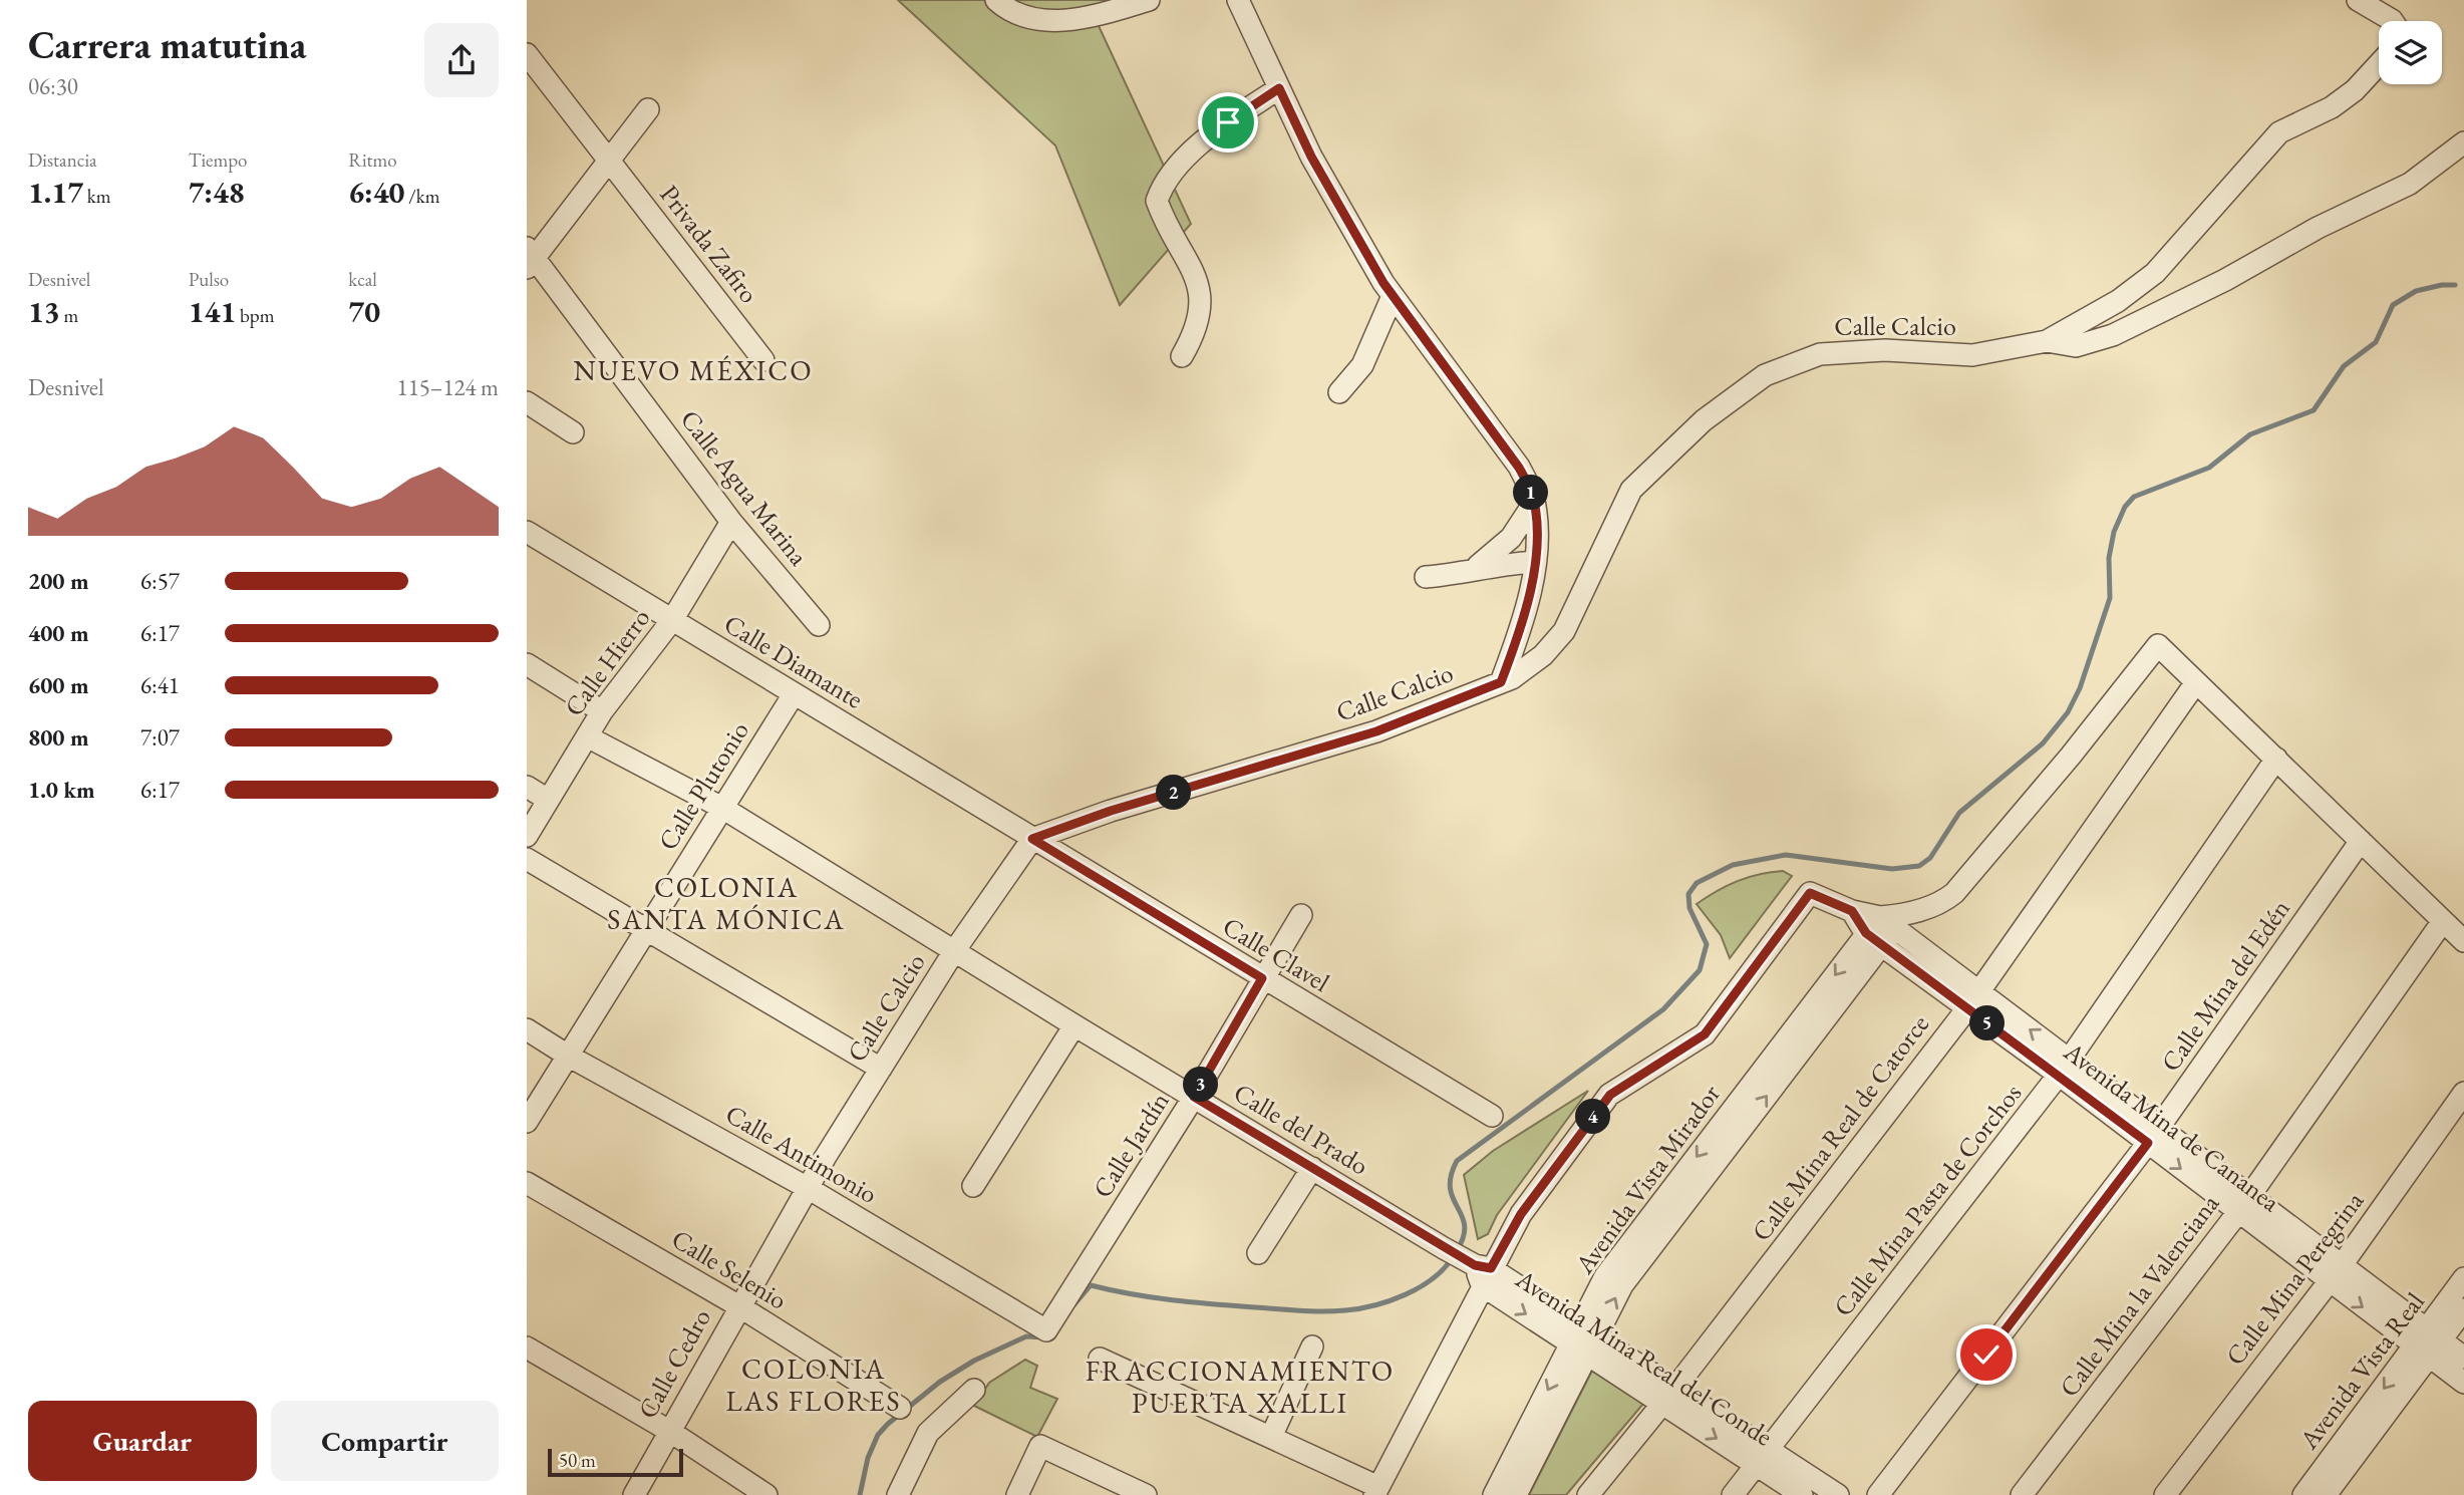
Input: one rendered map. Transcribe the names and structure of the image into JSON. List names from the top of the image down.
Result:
{
  "streets": {
    "street": [
      "Privada Zafiro",
      "Calle Calcio",
      "Calle Agua Marina",
      "Calle Diamante",
      "Calle Hierro",
      "Calle Plutonio",
      "Calle Clavel",
      "Calle Mina del Edén",
      "Avenida Mina de Cananea",
      "Calle Mina Real de Catorce",
      "Calle del Prado",
      "Calle Jardín",
      "Calle Antimonio",
      "Avenida Vista Mirador",
      "Calle Mina Pasta de Corchos",
      "Calle Selenio",
      "Calle Mina Peregrina",
      "Calle Mina la Valenciana",
      "Avenida Mina Real del Conde",
      "Calle Cedro",
      "Avenida Vista Real"
    ]
  },
  "crossings": [
    ["Calle Calcio", "Calle Diamante"],
    ["Calle Calcio", "Calle Clavel"],
    ["Calle Calcio", "Calle del Prado"],
    ["Calle Calcio", "Calle Antimonio"],
    ["Calle Calcio", "Calle Cedro"],
    ["Calle Agua Marina", "Calle Hierro"],
    ["Calle Diamante", "Calle Hierro"],
    ["Calle Diamante", "Calle Plutonio"],
    ["Calle Diamante", "Calle Clavel"],
    ["Calle Hierro", "Calle del Prado"],
    ["Calle Plutonio", "Calle del Prado"],
    ["Calle Plutonio", "Calle Antimonio"],
    ["Calle Clavel", "Calle Jardín"],
    ["Calle Mina del Edén", "Avenida Mina de Cananea"],
    ["Avenida Mina de Cananea", "Calle Mina Real de Catorce"],
    ["Avenida Mina de Cananea", "Calle del Prado"],
    ["Avenida Mina de Cananea", "Avenida Vista Mirador"],
    ["Avenida Mina de Cananea", "Calle Mina Pasta de Corchos"],
    ["Avenida Mina de Cananea", "Calle Mina Peregrina"],
    ["Avenida Mina de Cananea", "Calle Mina la Valenciana"],
    ["Avenida Mina de Cananea", "Avenida Mina Real del Conde"],
    ["Avenida Mina de Cananea", "Avenida Vista Real"],
    ["Calle Mina Real de Catorce", "Avenida Mina Real del Conde"],
    ["Calle del Prado", "Calle Jardín"],
    ["Calle del Prado", "Avenida Mina Real del Conde"],
    ["Calle Jardín", "Calle Antimonio"],
    ["Calle Antimonio", "Calle Cedro"],
    ["Avenida Vista Mirador", "Avenida Mina Real del Conde"],
    ["Calle Mina Pasta de Corchos", "Avenida Mina Real del Conde"],
    ["Calle Selenio", "Calle Cedro"]
  ],
  "districts": [
    "NUEVO MÉXICO",
    "COLONIA SANTA MÓNICA",
    "COLONIA LAS FLORES",
    "FRACCIONAMIENTO PUERTA XALLI"
  ],
  "scale_bar": "50 m",
  "page": {
    "heading": ["Carrera matutina", "06:30"],
    "stats": [
      ["Distancia", "1.17 km"],
      ["Tiempo", "7:48"],
      ["Ritmo", "6:40 /km"],
      ["Desnivel", "13 m"],
      ["Pulso", "141 bpm"],
      ["kcal", "70"]
    ],
    "chart": ["Desnivel", "115–124 m"],
    "pins": [
      "1",
      "2",
      "5",
      "3",
      "4"
    ],
    "list": [
      {
        "name": "200 m",
        "note": "6:57"
      },
      {
        "name": "400 m",
        "note": "6:17"
      },
      {
        "name": "600 m",
        "note": "6:41"
      },
      {
        "name": "800 m",
        "note": "7:07"
      },
      {
        "name": "1.0 km",
        "note": "6:17"
      }
    ],
    "buttons": ["Guardar", "Compartir"],
    "scale": "50 m"
  }
}
